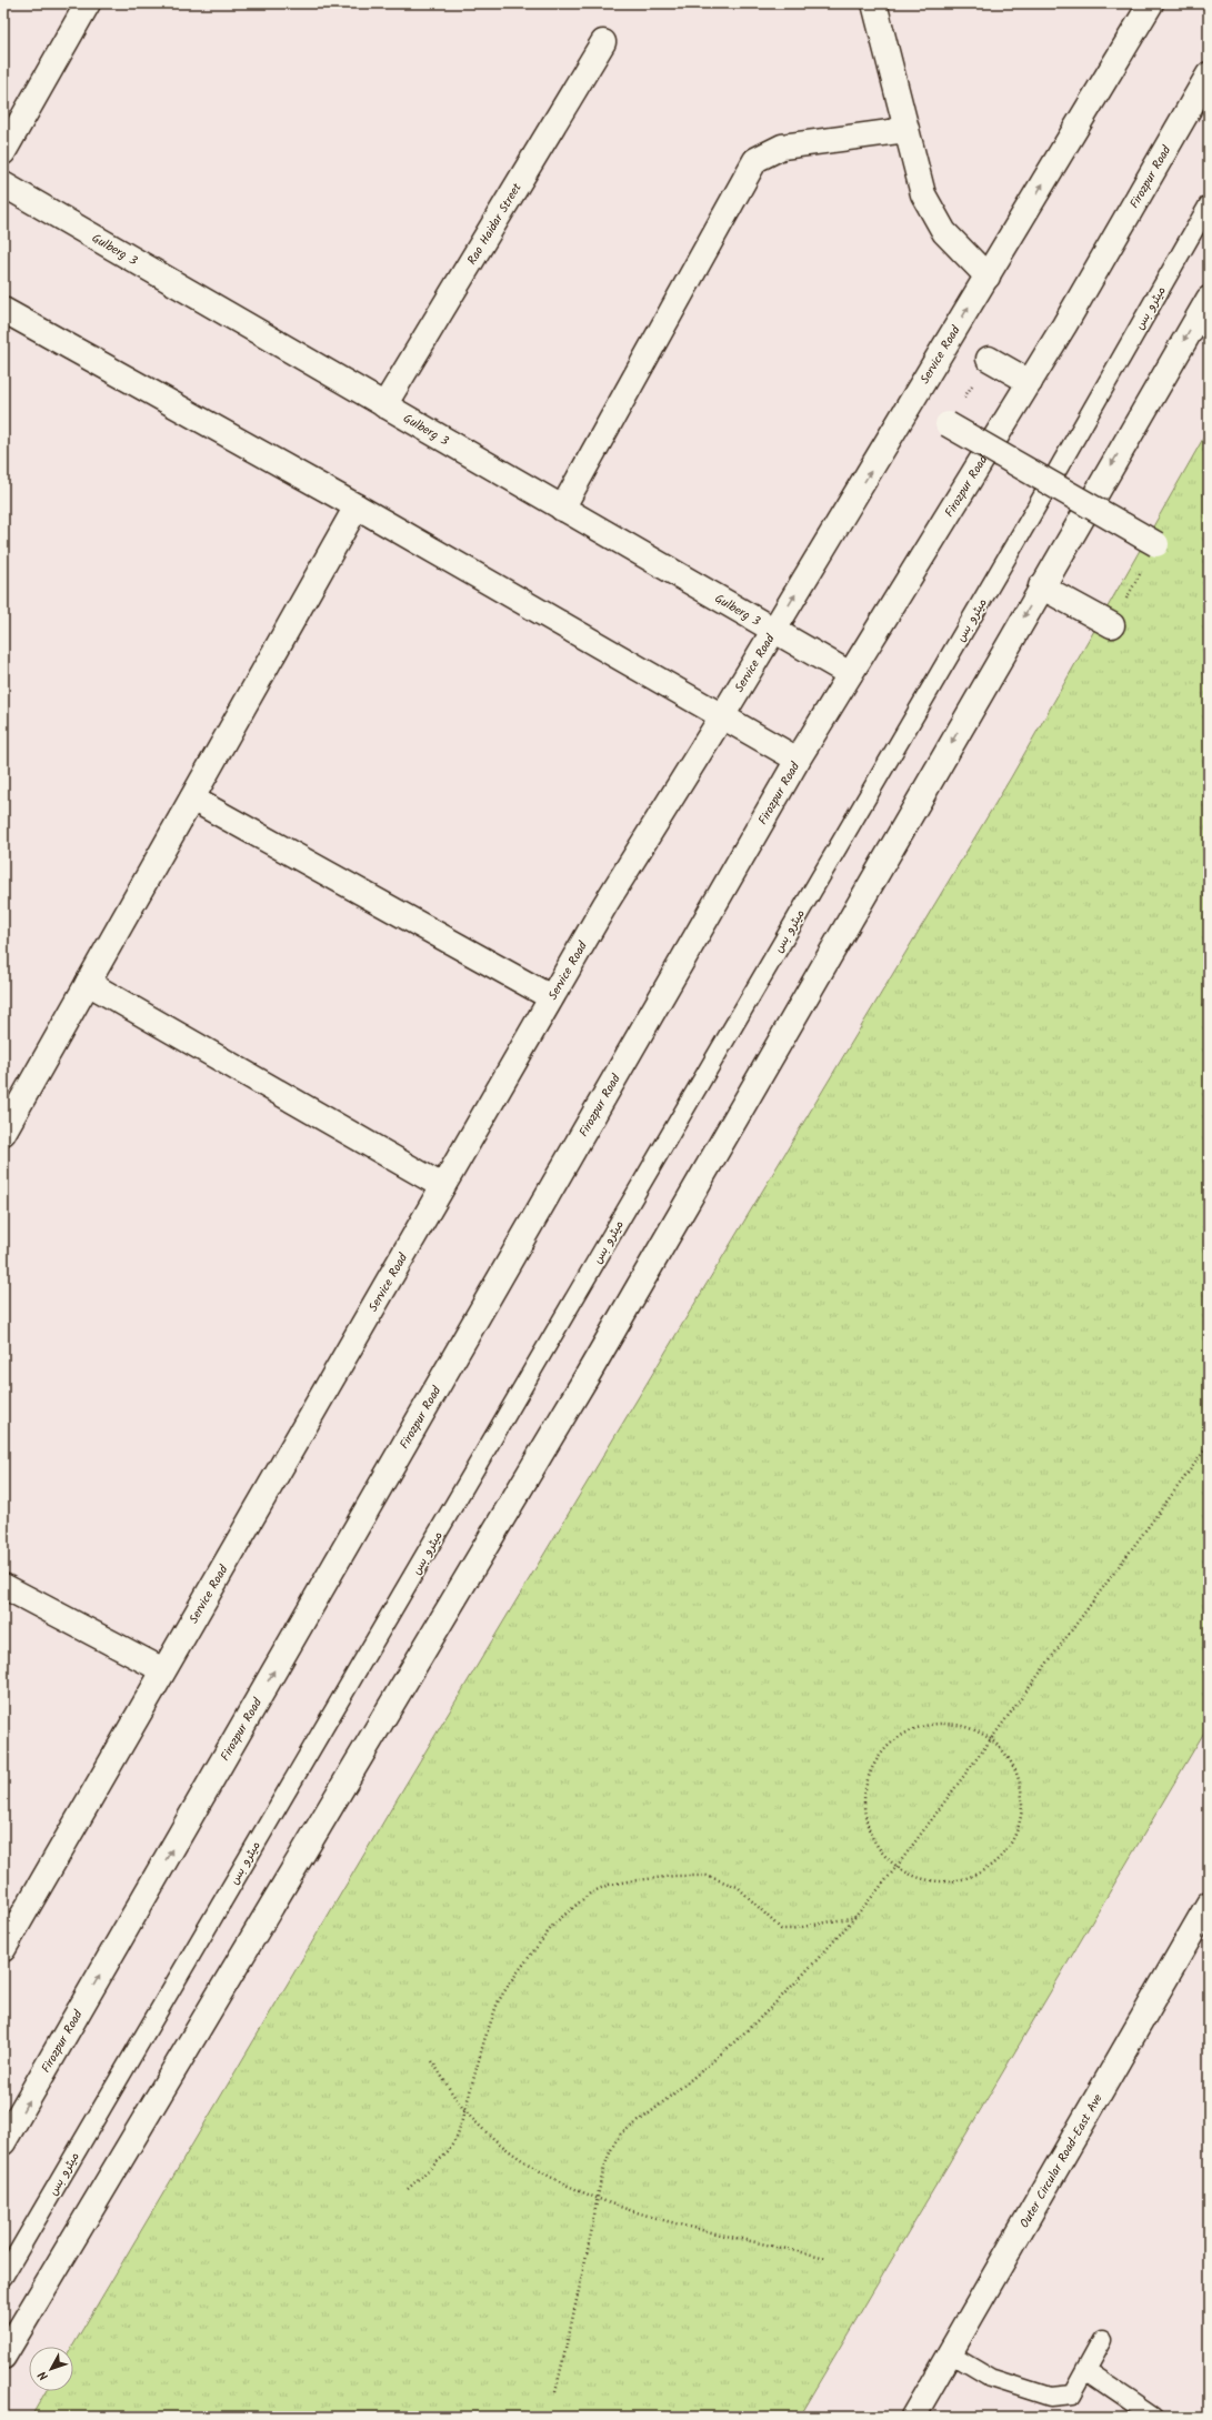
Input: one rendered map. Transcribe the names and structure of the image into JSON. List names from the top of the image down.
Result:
{
  "streets": {
    "street": [
      "Firozpur Road",
      "Rao Haidar Street",
      "Gulberg 3",
      "Service Road",
      "Outer Circular Road-East Ave"
    ],
    "lane": ["میٹرو بس"]
  },
  "crossings": [
    ["Firozpur Road", "Gulberg 3"],
    ["Rao Haidar Street", "Gulberg 3"],
    ["Gulberg 3", "Service Road"]
  ],
  "north": "bottom left"
}
